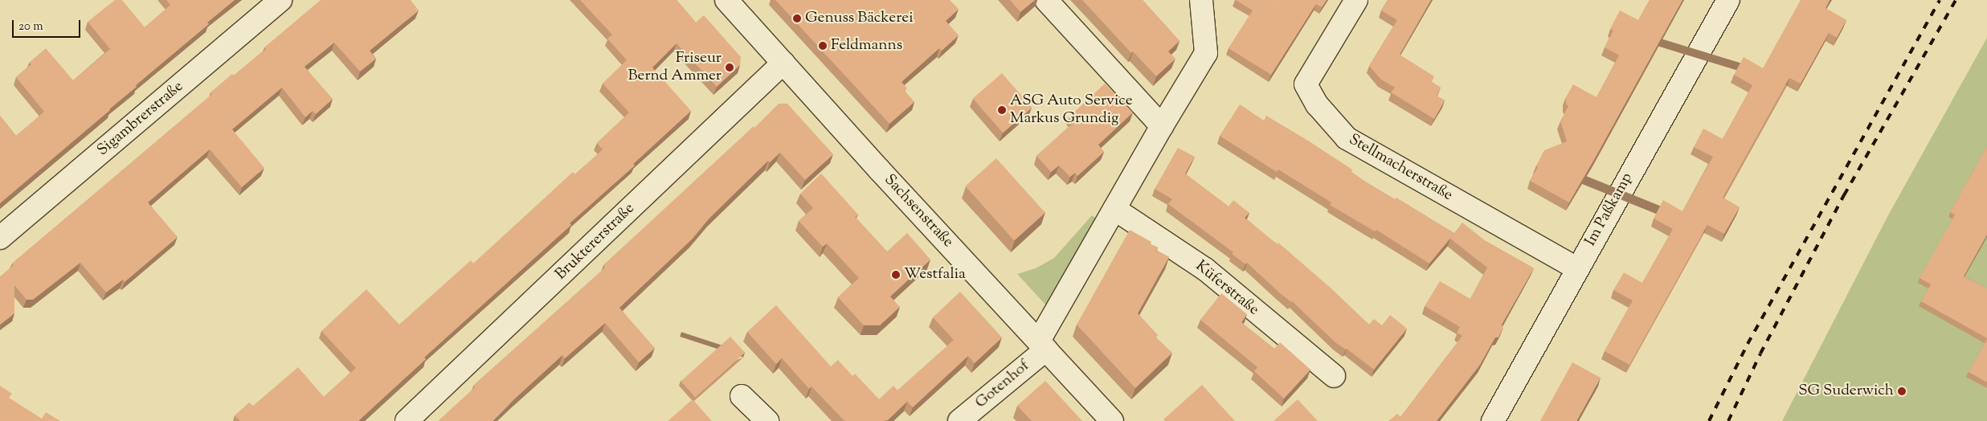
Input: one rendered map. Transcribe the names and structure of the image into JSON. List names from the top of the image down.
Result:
{
  "streets": {
    "street": [
      "Sigambrerstraße",
      "Stellmacherstraße",
      "Im Paßkamp",
      "Sachsenstraße",
      "Bruktererstraße",
      "Küferstraße",
      "Gotenhof"
    ]
  },
  "crossings": [
    ["Stellmacherstraße", "Im Paßkamp"],
    ["Sachsenstraße", "Bruktererstraße"],
    ["Sachsenstraße", "Gotenhof"]
  ],
  "places": [
    "Genuss Bäckerei",
    "Feldmanns",
    "Friseur Bernd Ammer",
    "ASG Auto Service Markus Grundig",
    "Westfalia",
    "SG Suderwich"
  ],
  "scale_bar": "20 m"
}
